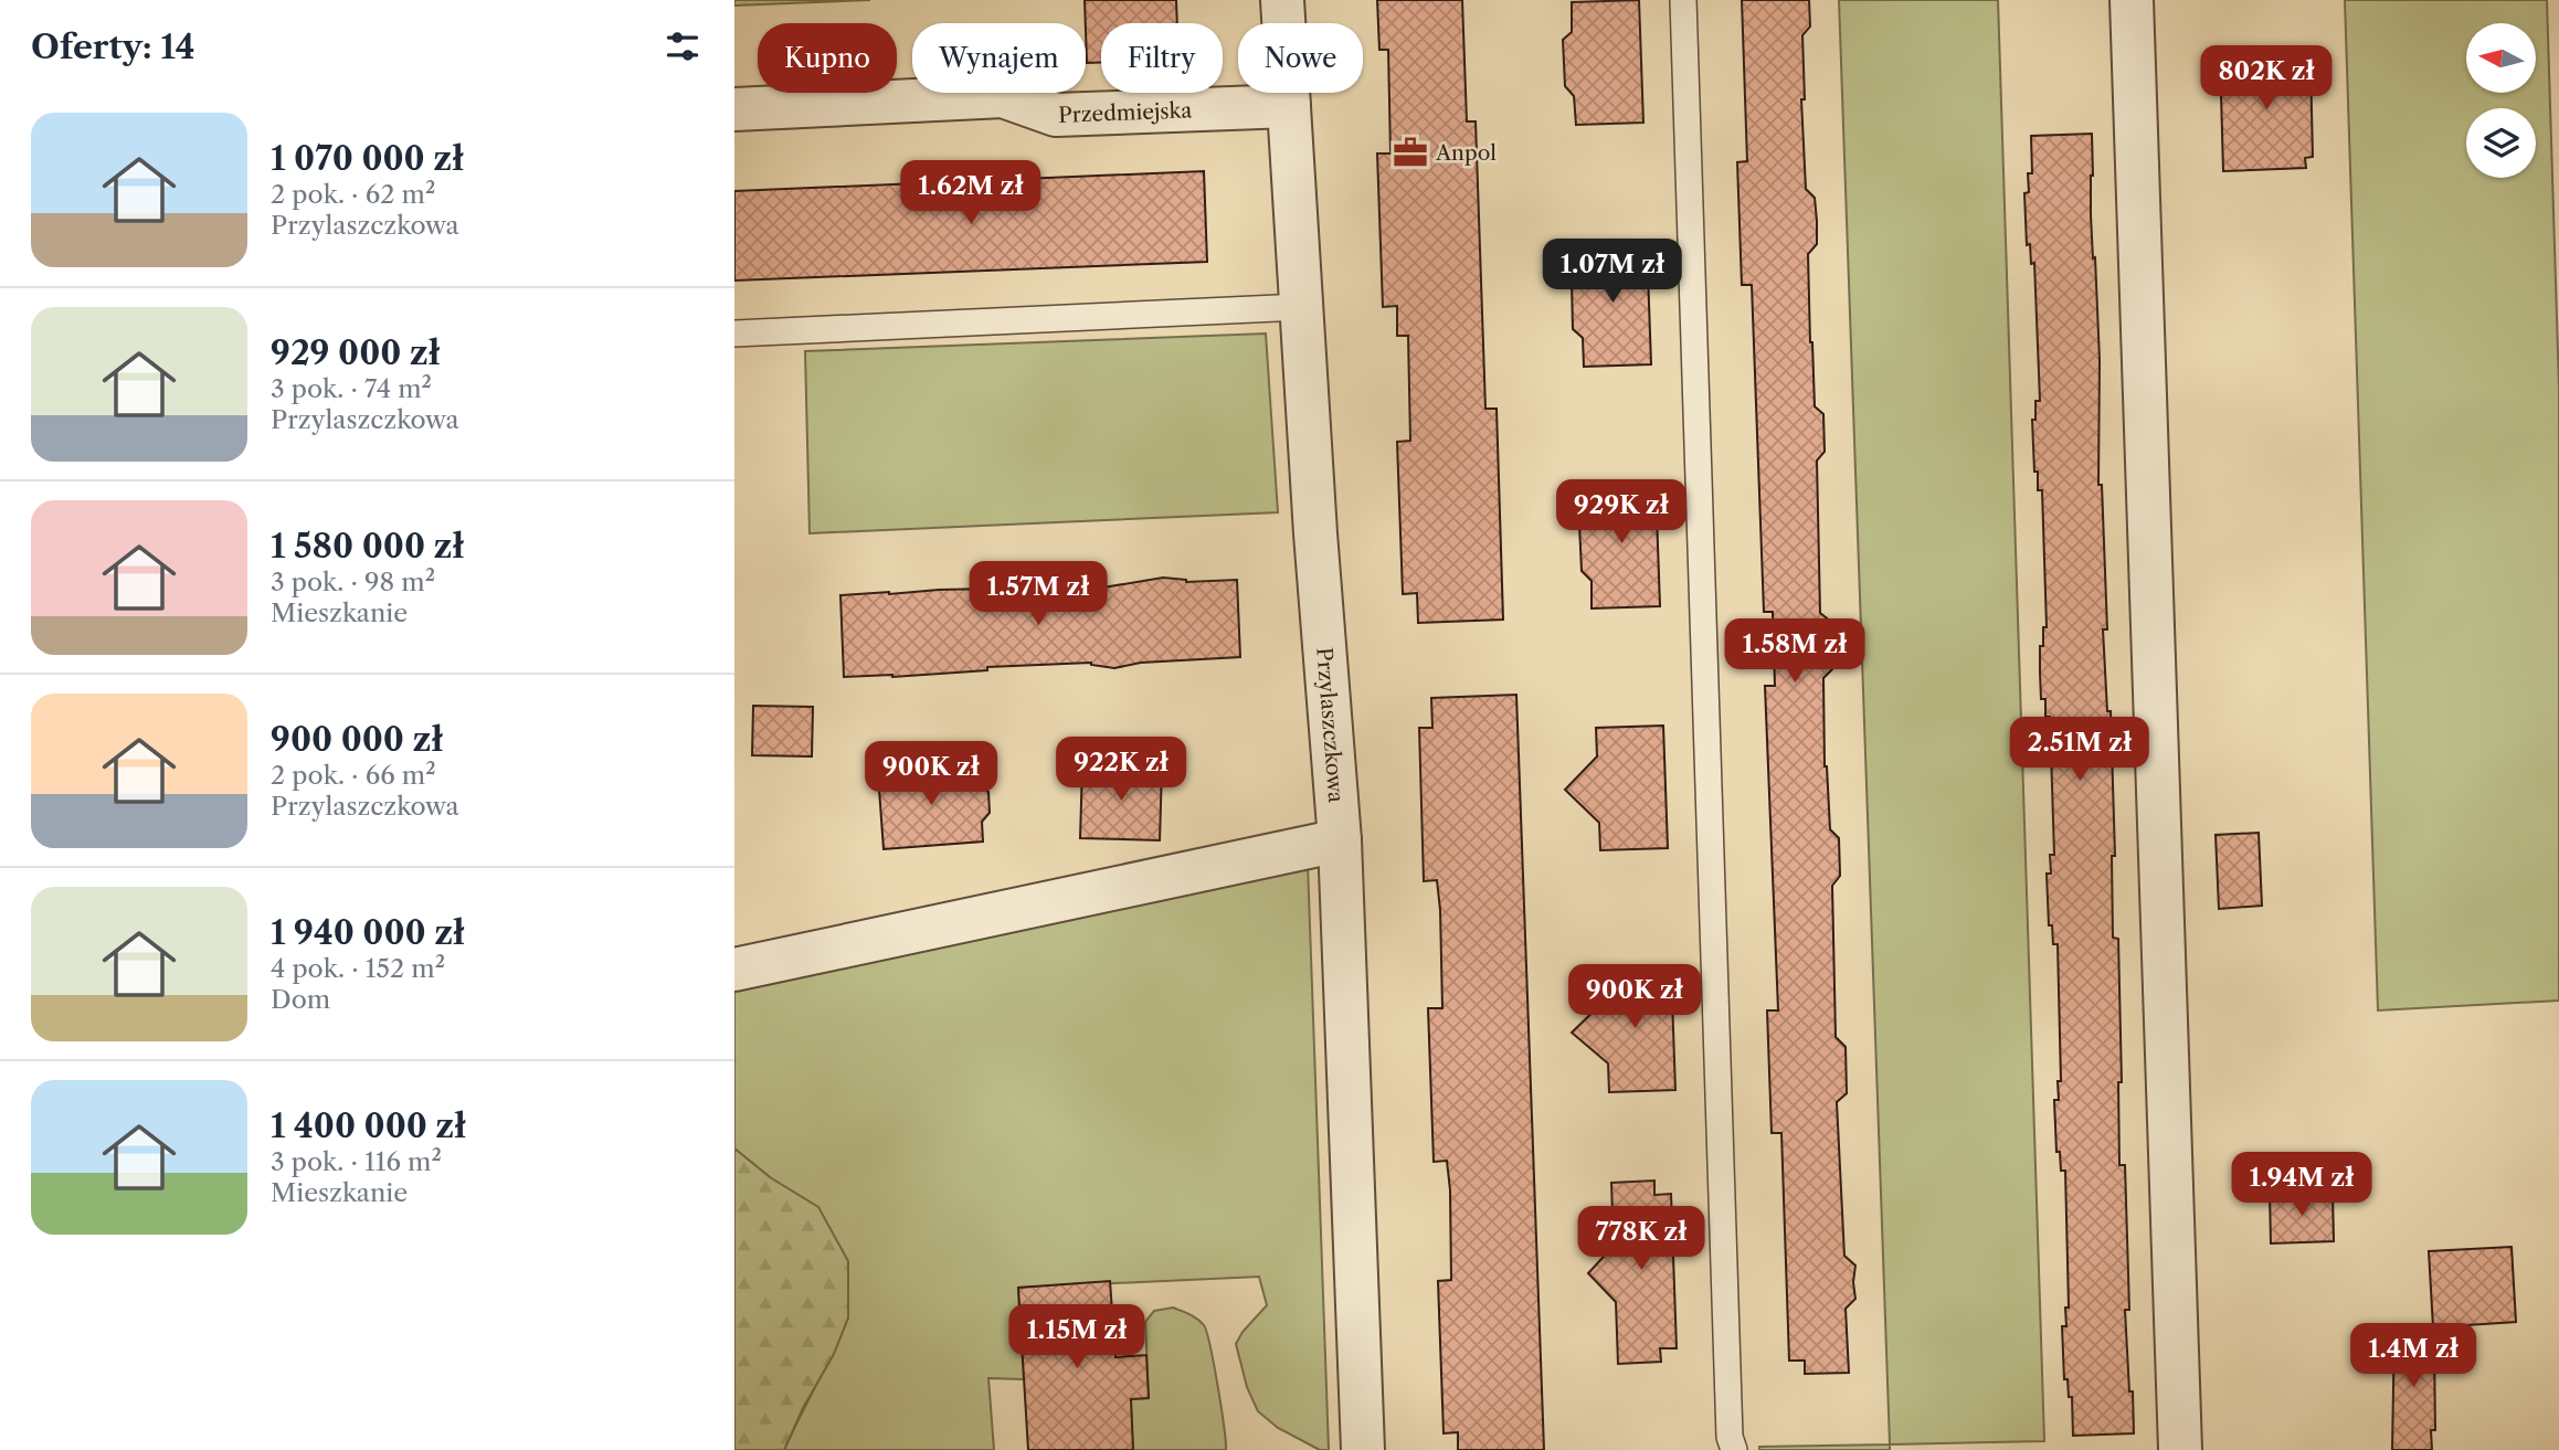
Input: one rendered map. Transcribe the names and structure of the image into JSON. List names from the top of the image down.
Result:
{
  "streets": {
    "street": ["Przedmiejska", "Przylaszczkowa"]
  },
  "crossings": [
    ["Przedmiejska", "Przylaszczkowa"]
  ],
  "places": {
    "office": ["Anpol"]
  },
  "north": "left",
  "page": {
    "heading": "Oferty: 14",
    "chip": [
      "Kupno",
      "Wynajem",
      "Filtry",
      "Nowe"
    ],
    "price": [
      "802K zł",
      "1.62M zł",
      "1.07M zł",
      "929K zł",
      "1.57M zł",
      "1.58M zł",
      "2.51M zł",
      "922K zł",
      "900K zł",
      "900K zł",
      "1.94M zł",
      "778K zł",
      "1.15M zł",
      "1.4M zł"
    ],
    "list": [
      {
        "name": "1 070 000 zł",
        "note": "2 pok. · 62 m² · Przylaszczkowa"
      },
      {
        "name": "929 000 zł",
        "note": "3 pok. · 74 m² · Przylaszczkowa"
      },
      {
        "name": "1 580 000 zł",
        "note": "3 pok. · 98 m² · Mieszkanie"
      },
      {
        "name": "900 000 zł",
        "note": "2 pok. · 66 m² · Przylaszczkowa"
      },
      {
        "name": "1 940 000 zł",
        "note": "4 pok. · 152 m² · Dom"
      },
      {
        "name": "1 400 000 zł",
        "note": "3 pok. · 116 m² · Mieszkanie"
      }
    ]
  }
}
